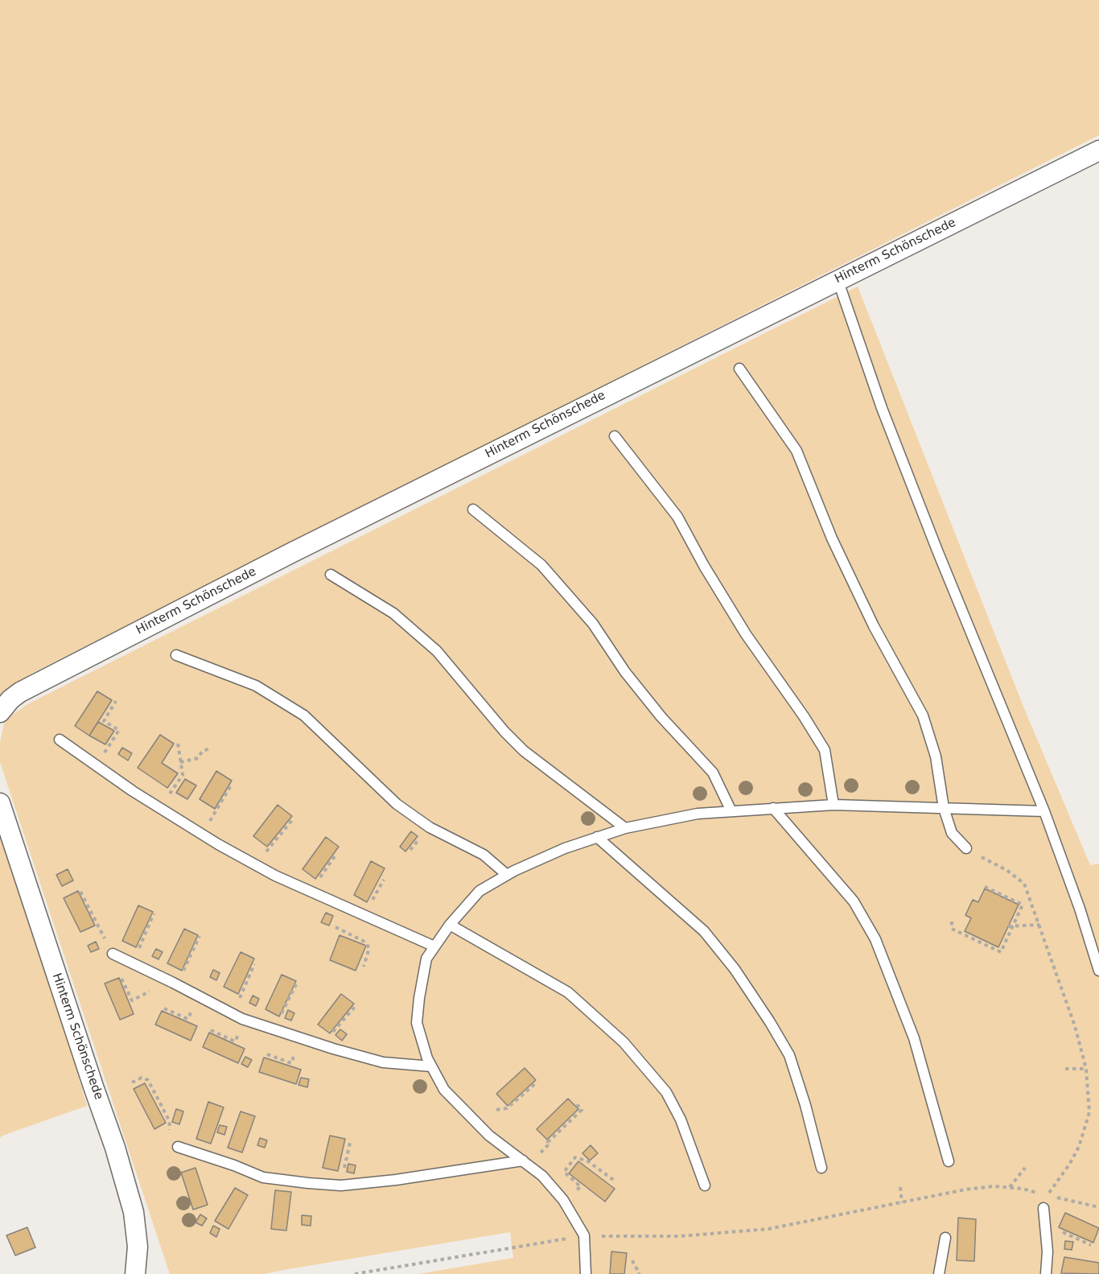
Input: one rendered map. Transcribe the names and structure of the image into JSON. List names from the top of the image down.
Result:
{
  "streets": {
    "street": ["Hinterm Schönschede"]
  }
}
